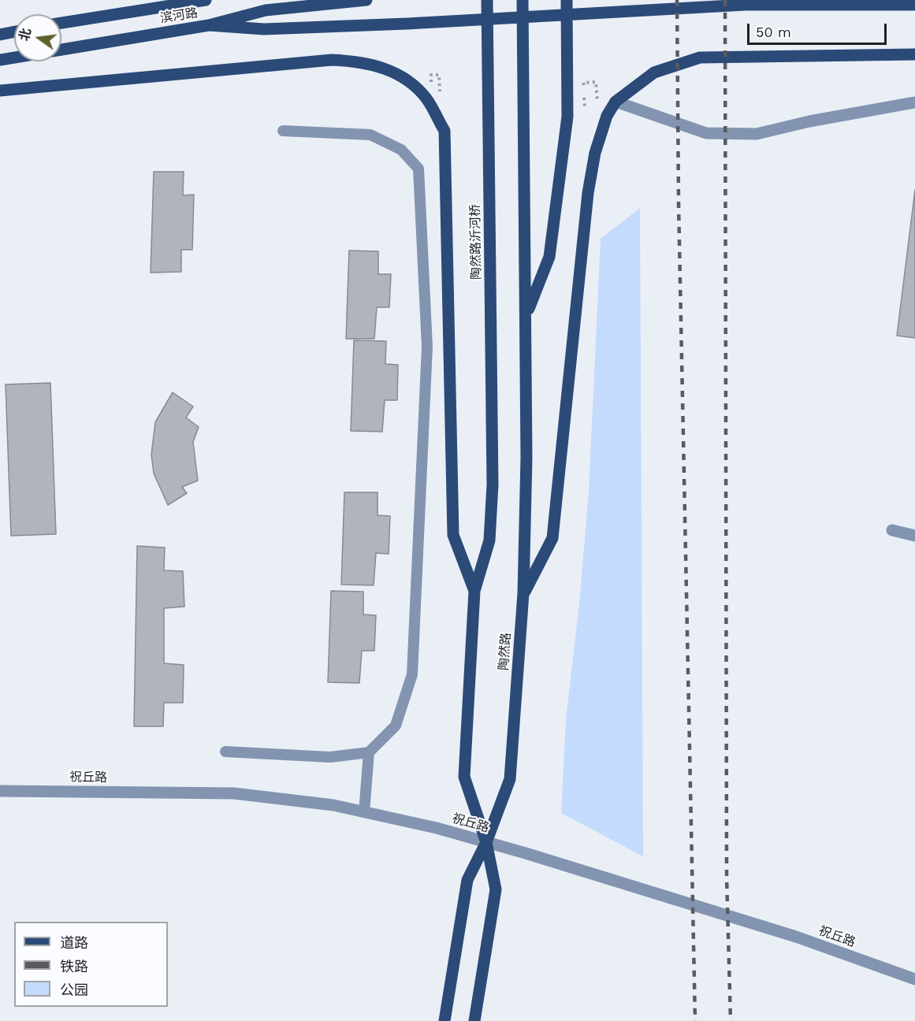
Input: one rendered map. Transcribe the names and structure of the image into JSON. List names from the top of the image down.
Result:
{
  "streets": {
    "main road": ["滨河路", "陶然路沂河桥", "陶然路"],
    "street": ["祝丘路"]
  },
  "crossings": [
    ["陶然路", "祝丘路"]
  ],
  "legend": ["道路", "铁路", "公园"],
  "scale_bar": "50 m",
  "north": "left"
}
